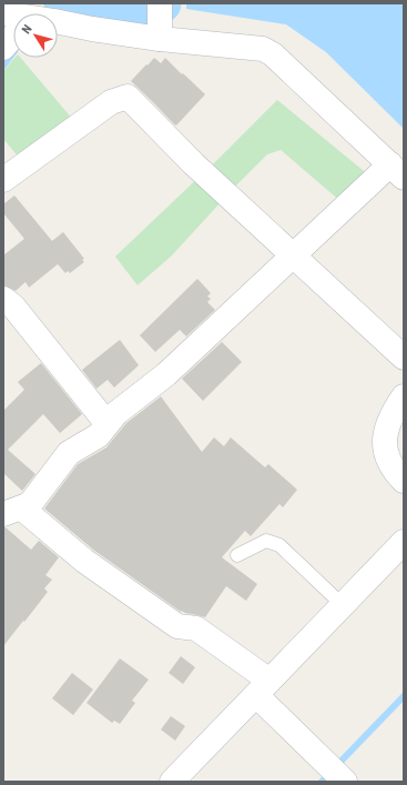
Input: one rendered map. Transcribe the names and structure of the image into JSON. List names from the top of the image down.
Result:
{
  "north": "top left"
}
